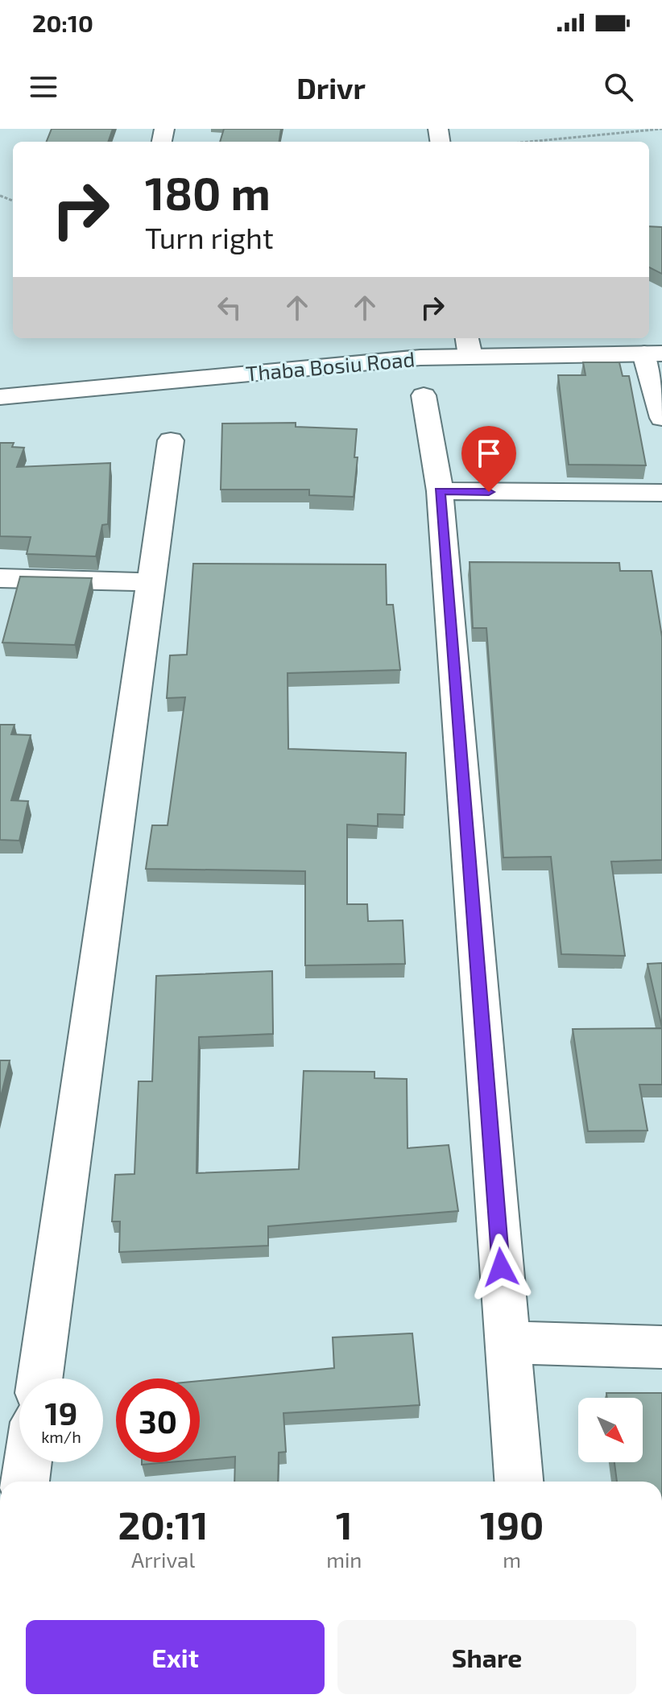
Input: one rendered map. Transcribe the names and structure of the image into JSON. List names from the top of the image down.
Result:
{
  "streets": {
    "street": ["Thaba Bosiu Road"]
  },
  "north": "bottom right",
  "page": {
    "status": "20:10",
    "header": "Drivr",
    "turn": ["180 m", "Turn right"],
    "speed": "19 km/h",
    "limit": "30",
    "eta": [
      "20:11",
      "Arrival",
      "1",
      "min",
      "190",
      "m"
    ],
    "buttons": ["Exit", "Share"]
  }
}
